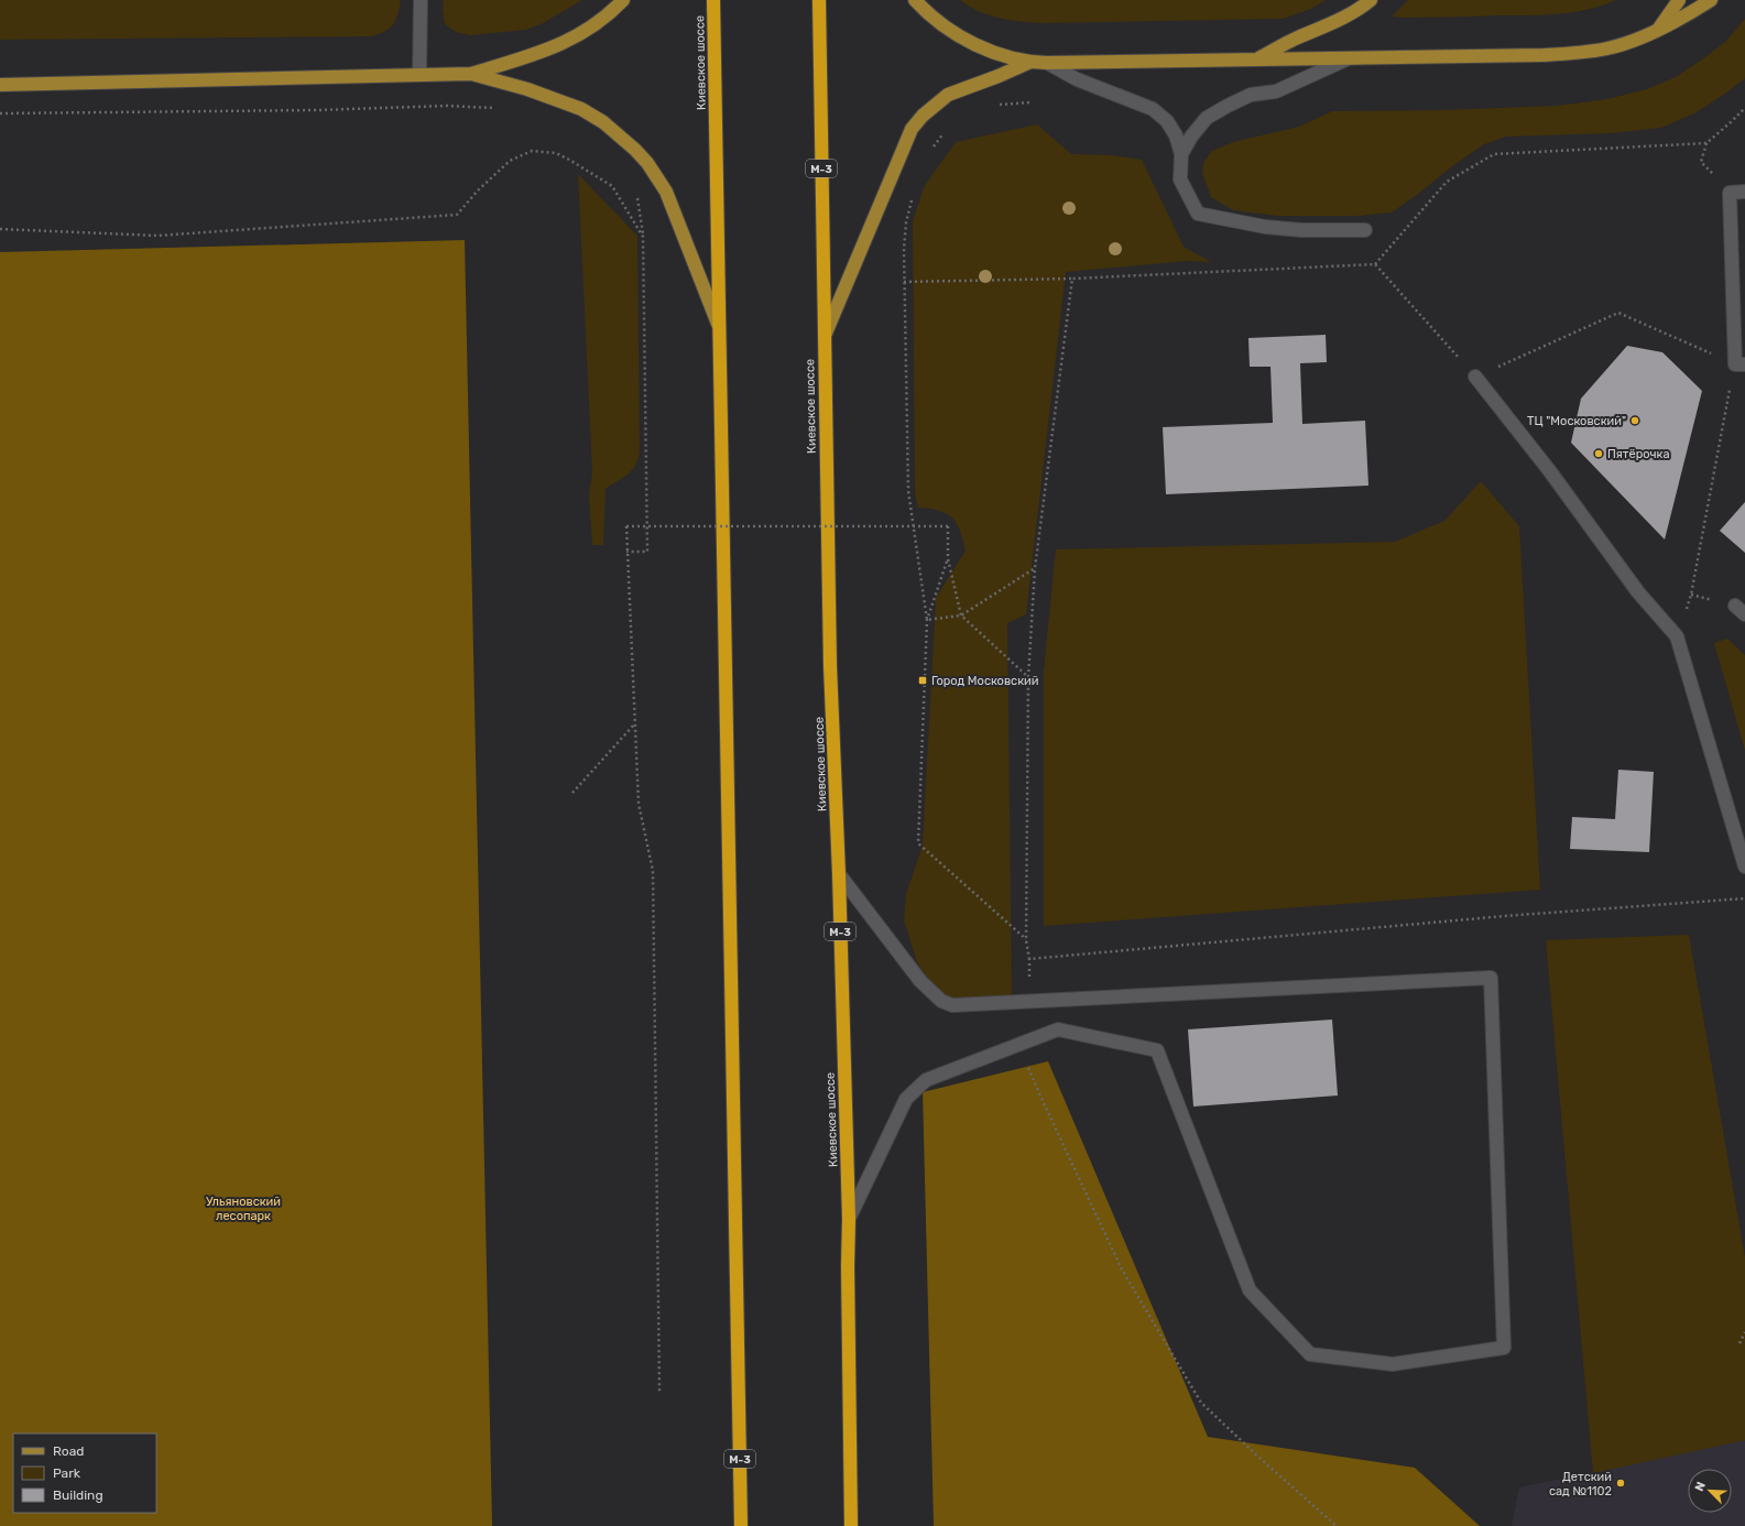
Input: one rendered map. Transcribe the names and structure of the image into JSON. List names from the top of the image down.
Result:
{
  "streets": {
    "highway": ["Киевское шоссе", "М-3"]
  },
  "parks": ["Ульяновский лесопарк"],
  "places": {
    "other": ["ТЦ \"Московский\"", "Пятёрочка", "Детский сад №1102"],
    "transit": ["Город Московский"]
  },
  "legend": ["Road", "Park", "Building"],
  "north": "top left"
}
